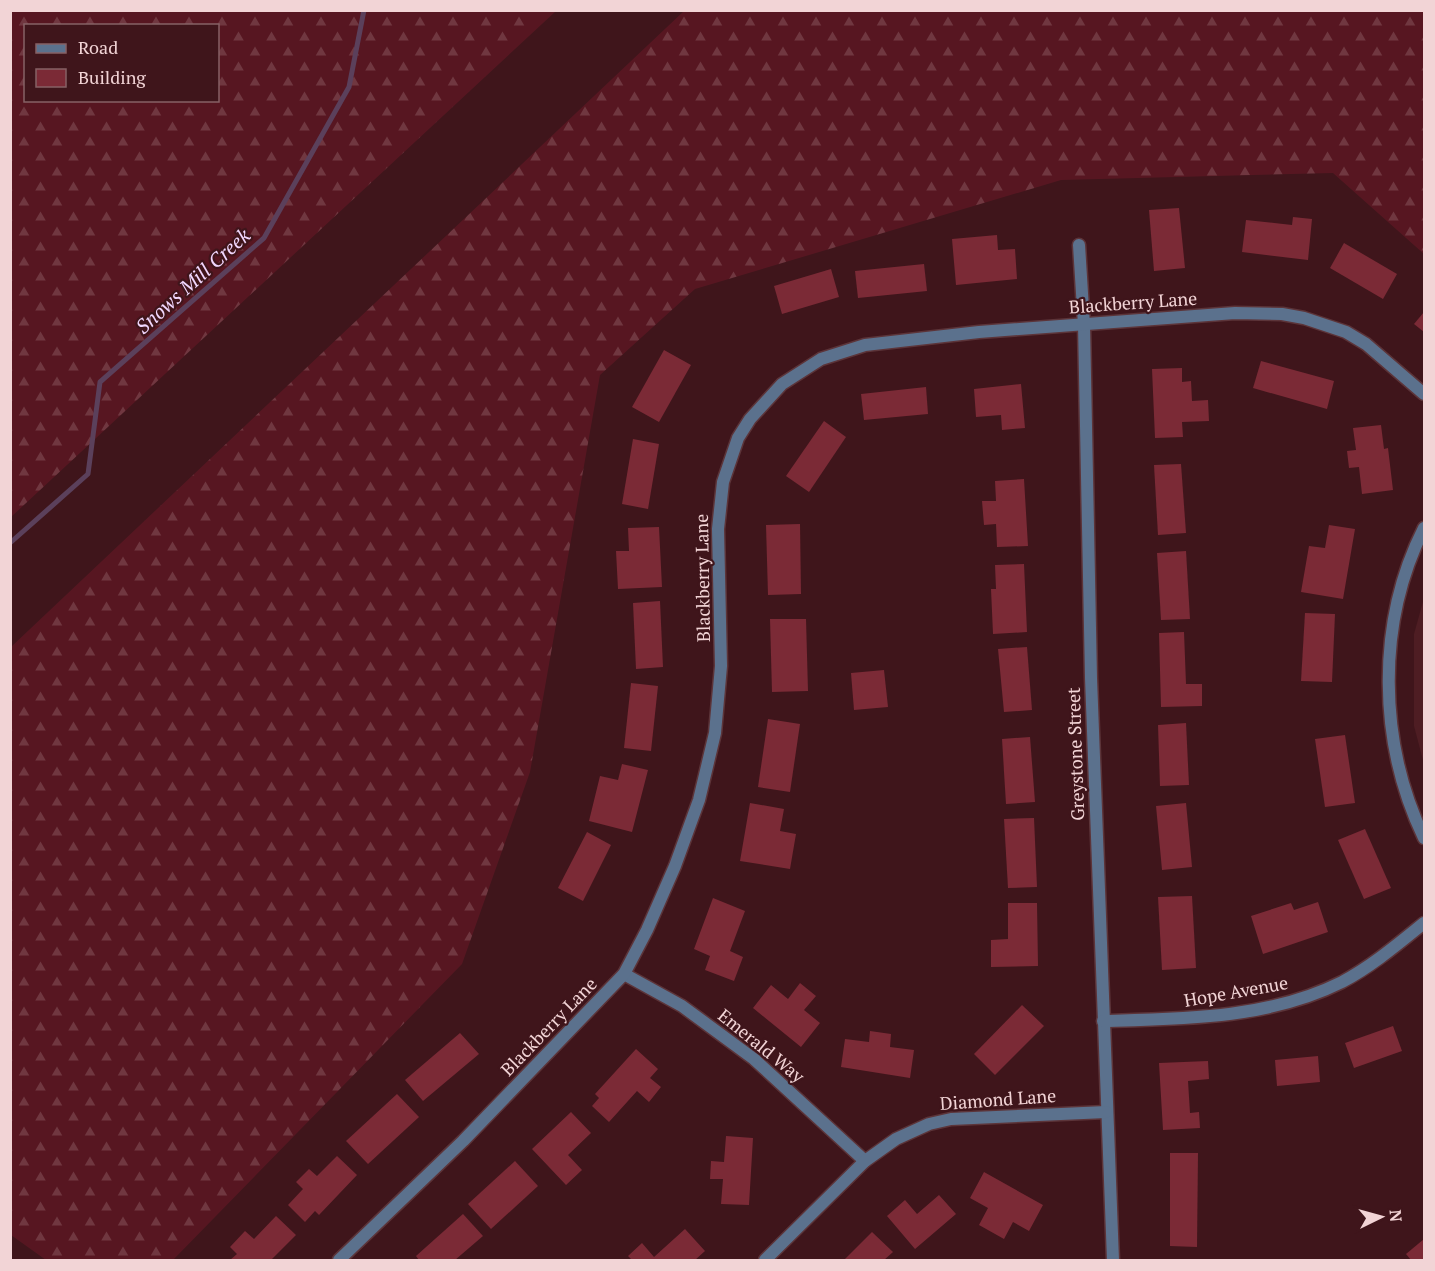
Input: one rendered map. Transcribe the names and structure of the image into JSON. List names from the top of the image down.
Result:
{
  "streets": {
    "street": [
      "Blackberry Lane",
      "Greystone Street",
      "Hope Avenue",
      "Emerald Way",
      "Diamond Lane"
    ]
  },
  "crossings": [
    ["Blackberry Lane", "Greystone Street"],
    ["Blackberry Lane", "Emerald Way"],
    ["Greystone Street", "Hope Avenue"],
    ["Greystone Street", "Diamond Lane"],
    ["Emerald Way", "Diamond Lane"]
  ],
  "water": ["Snows Mill Creek"],
  "legend": ["Road", "Building"],
  "north": "right"
}
